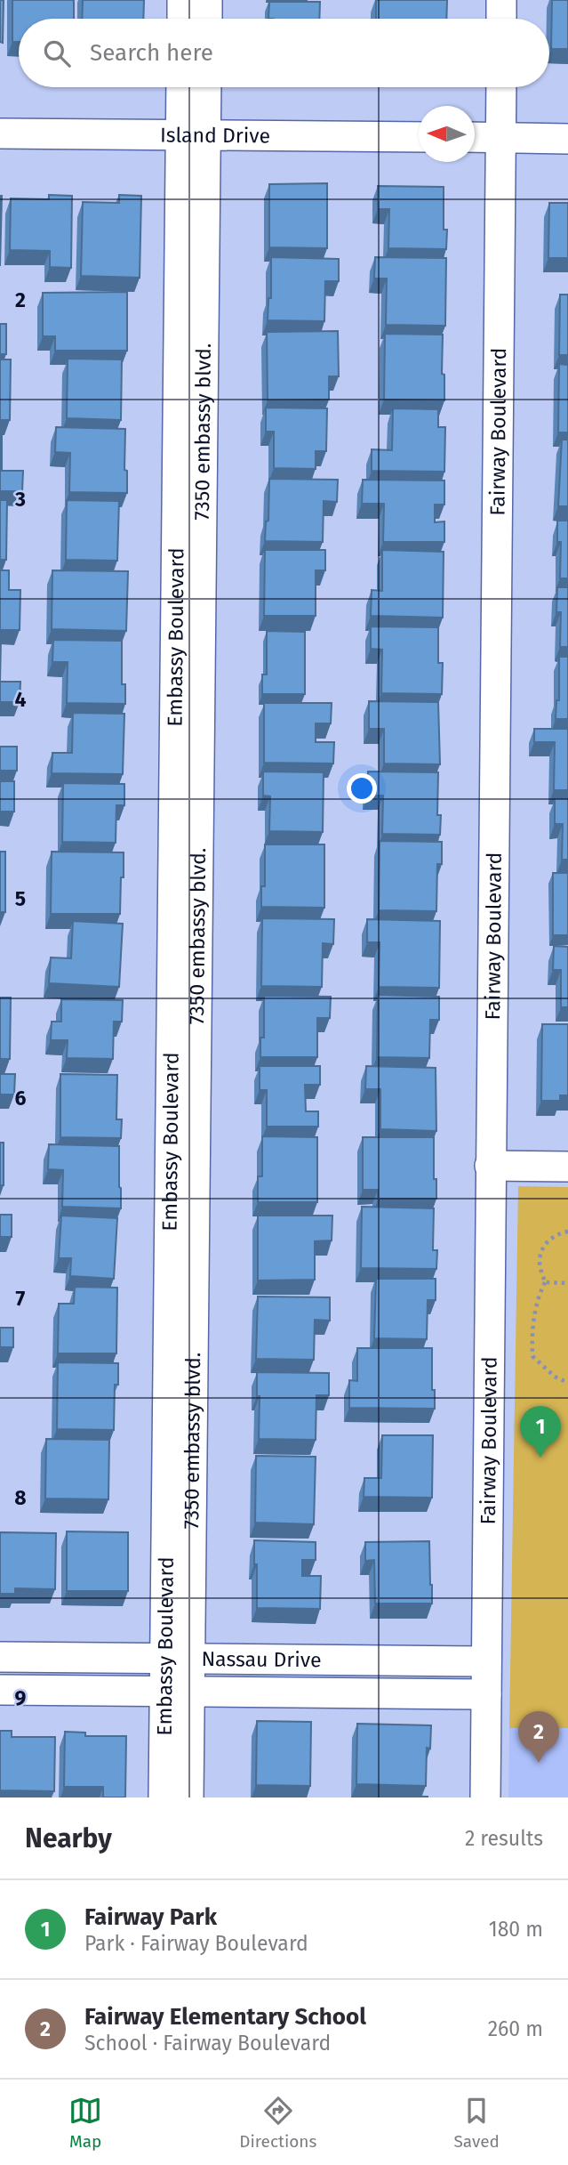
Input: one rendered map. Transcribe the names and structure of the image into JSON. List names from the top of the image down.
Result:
{
  "streets": {
    "street": [
      "Island Drive",
      "Fairway Boulevard",
      "Embassy Boulevard",
      "Nassau Drive"
    ]
  },
  "crossings": [
    ["Island Drive", "Embassy Boulevard"],
    ["Fairway Boulevard", "Nassau Drive"],
    ["Embassy Boulevard", "Nassau Drive"]
  ],
  "north": "left",
  "page": {
    "search": "Search here",
    "pins": ["1", "2"],
    "heading": ["Nearby", "2 results"],
    "list": [
      {
        "mark": "1",
        "name": "Fairway Park",
        "note": "Park · Fairway Boulevard",
        "value": "180 m"
      },
      {
        "mark": "2",
        "name": "Fairway Elementary School",
        "note": "School · Fairway Boulevard",
        "value": "260 m"
      }
    ],
    "nav": ["Map", "Directions", "Saved"]
  },
  "grid": {
    "rows": [
      "2",
      "3",
      "4",
      "5",
      "6",
      "7",
      "8",
      "9"
    ]
  }
}
